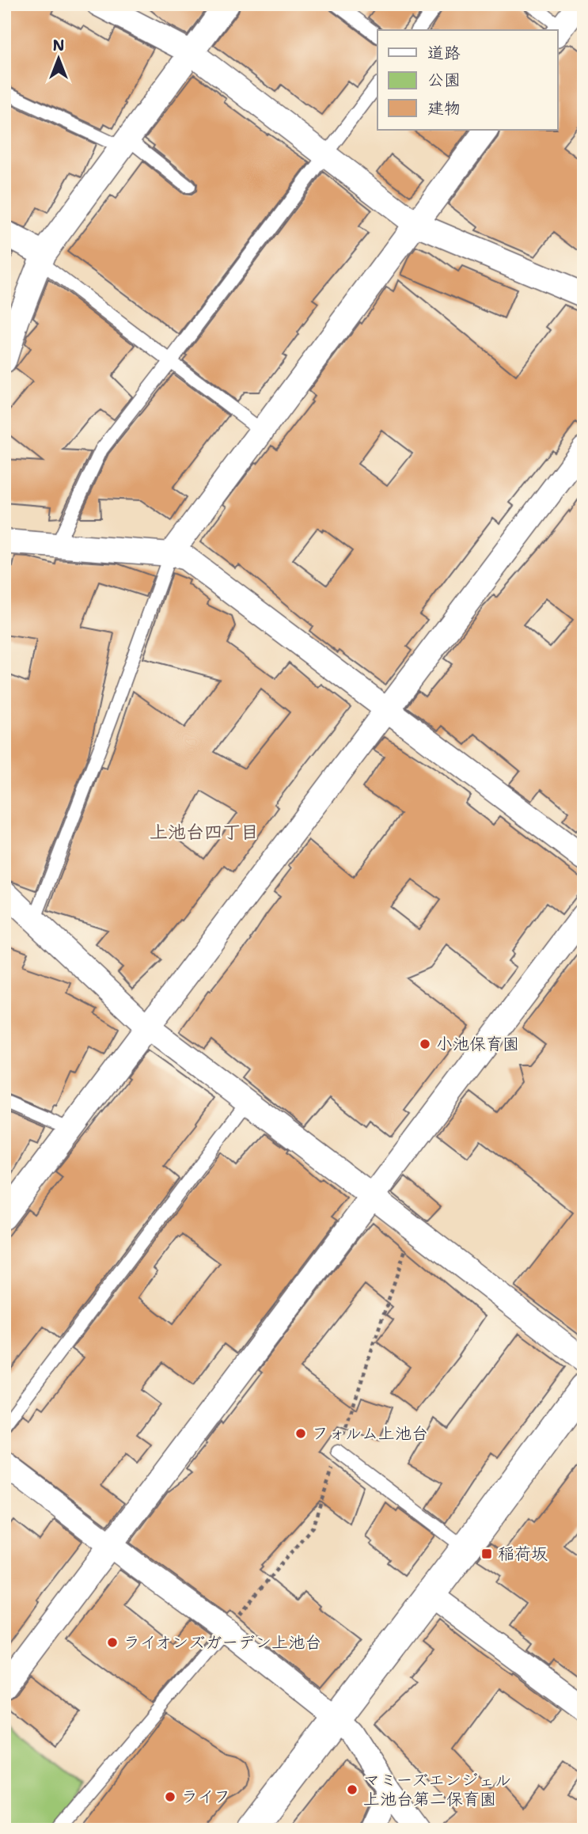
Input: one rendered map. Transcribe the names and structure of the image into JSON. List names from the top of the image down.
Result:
{
  "districts": ["上池台四丁目"],
  "places": {
    "other": [
      "小池保育園",
      "フォルム上池台",
      "ライオンズガーデン上池台",
      "マミーズエンジェル 上池台第二保育園",
      "ライフ"
    ],
    "transit": ["稲荷坂"]
  },
  "legend": ["道路", "公園", "建物"],
  "north": "top"
}
